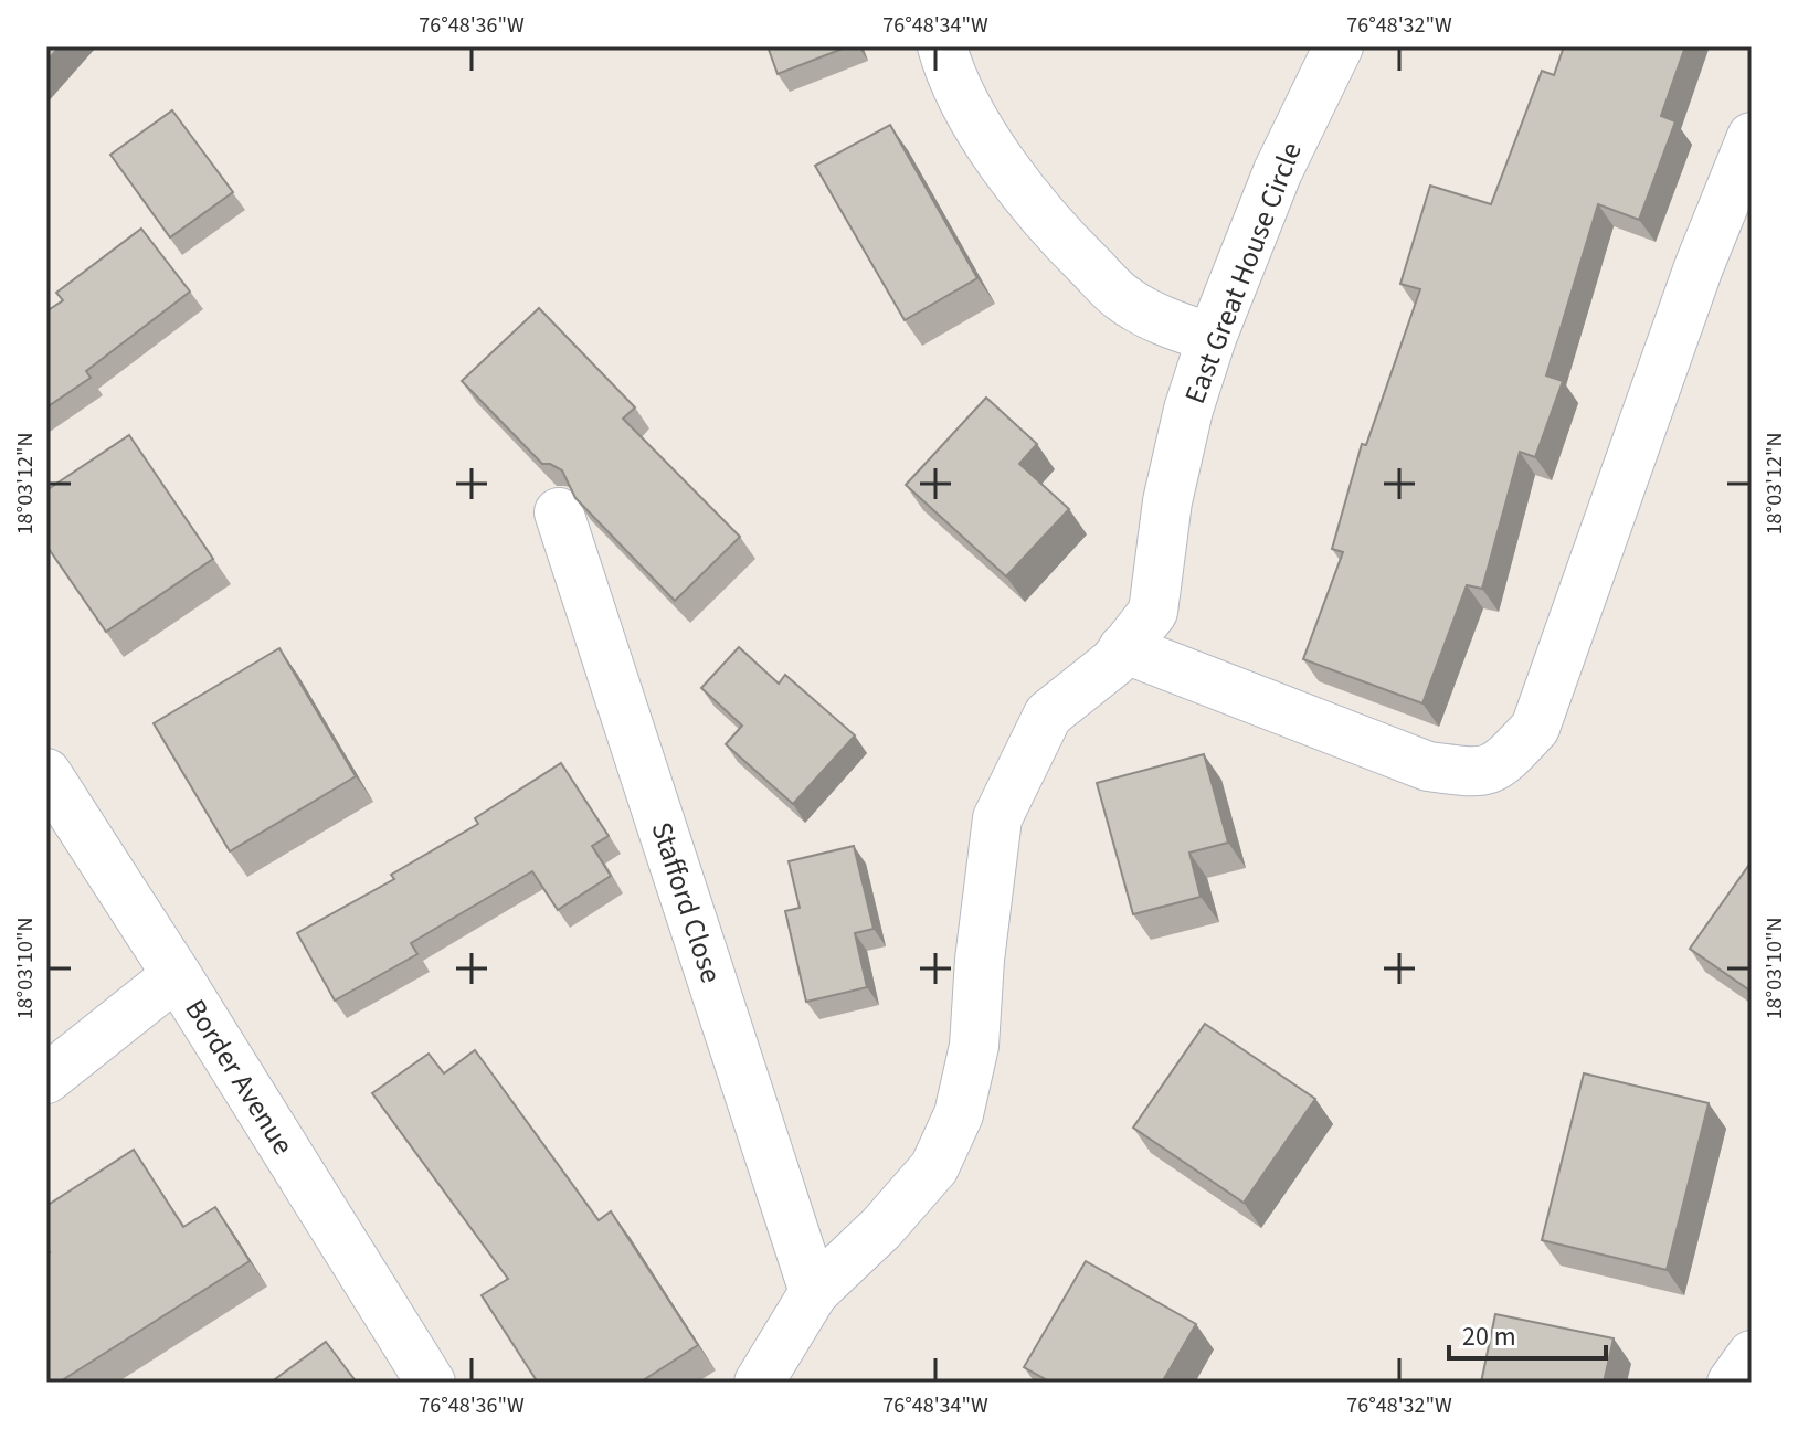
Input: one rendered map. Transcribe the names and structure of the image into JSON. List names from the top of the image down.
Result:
{
  "streets": {
    "street": ["East Great House Circle", "Stafford Close", "Border Avenue"]
  },
  "crossings": [
    ["East Great House Circle", "Stafford Close"]
  ],
  "scale_bar": "20 m",
  "coordinates": [
    "76°48'36\"W",
    "76°48'34\"W",
    "76°48'32\"W",
    "18°03'12\"N",
    "18°03'10\"N"
  ]
}
